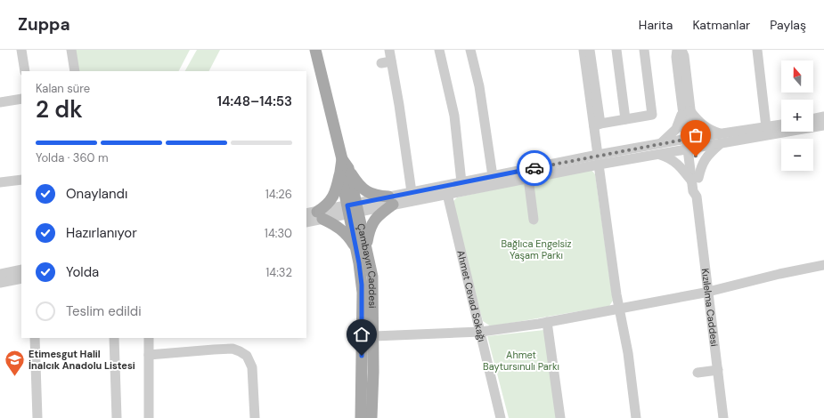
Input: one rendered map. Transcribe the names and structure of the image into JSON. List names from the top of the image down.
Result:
{
  "streets": {
    "main road": ["Çambayırı Caddesi"],
    "street": ["Ahmet Cevad Sokağı", "Kızılelma Caddesi"]
  },
  "parks": ["Bağlıca Engelsiz Yaşam Parkı", "Ahmet Baytursınulı Parkı"],
  "places": {
    "school or university": ["Etimesgut Halil İnalcık Anadolu Listesi"]
  },
  "north": "top",
  "page": {
    "header": "Zuppa",
    "nav": ["Harita", "Katmanlar", "Paylaş"],
    "map_buttons": ["+", "−"],
    "heading": ["2 dk", "Kalan süre", "14:48–14:53"],
    "bar": "Yolda · 360 m",
    "list": [
      ["Onaylandı", "14:26"],
      ["Hazırlanıyor", "14:30"],
      ["Yolda", "14:32"],
      "Teslim edildi"
    ]
  }
}
